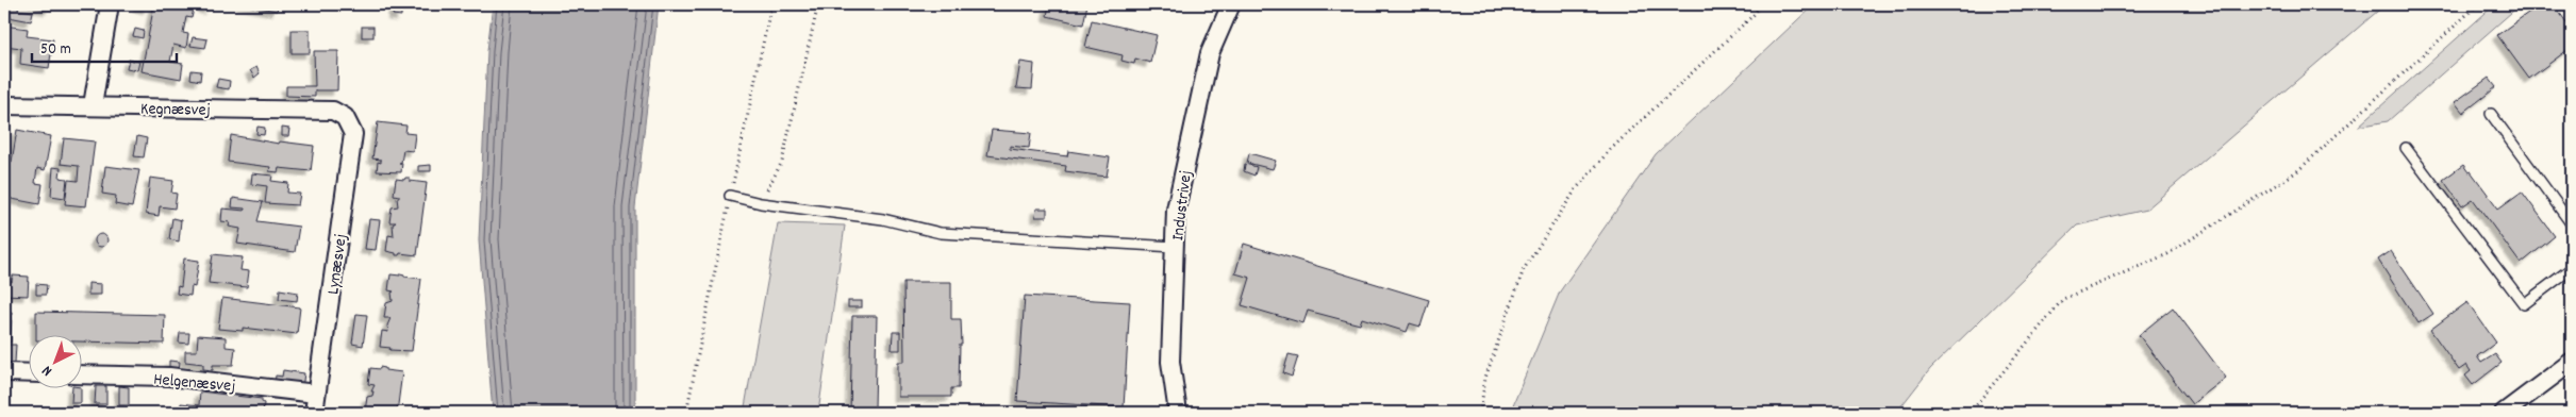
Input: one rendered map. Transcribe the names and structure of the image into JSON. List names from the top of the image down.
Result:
{
  "streets": {
    "street": [
      "Kegnæsvej",
      "Industrivej",
      "Lynæsvej",
      "Helgenæsvej"
    ]
  },
  "crossings": [
    ["Kegnæsvej", "Lynæsvej"],
    ["Lynæsvej", "Helgenæsvej"]
  ],
  "scale_bar": "50 m",
  "north": "bottom left"
}
